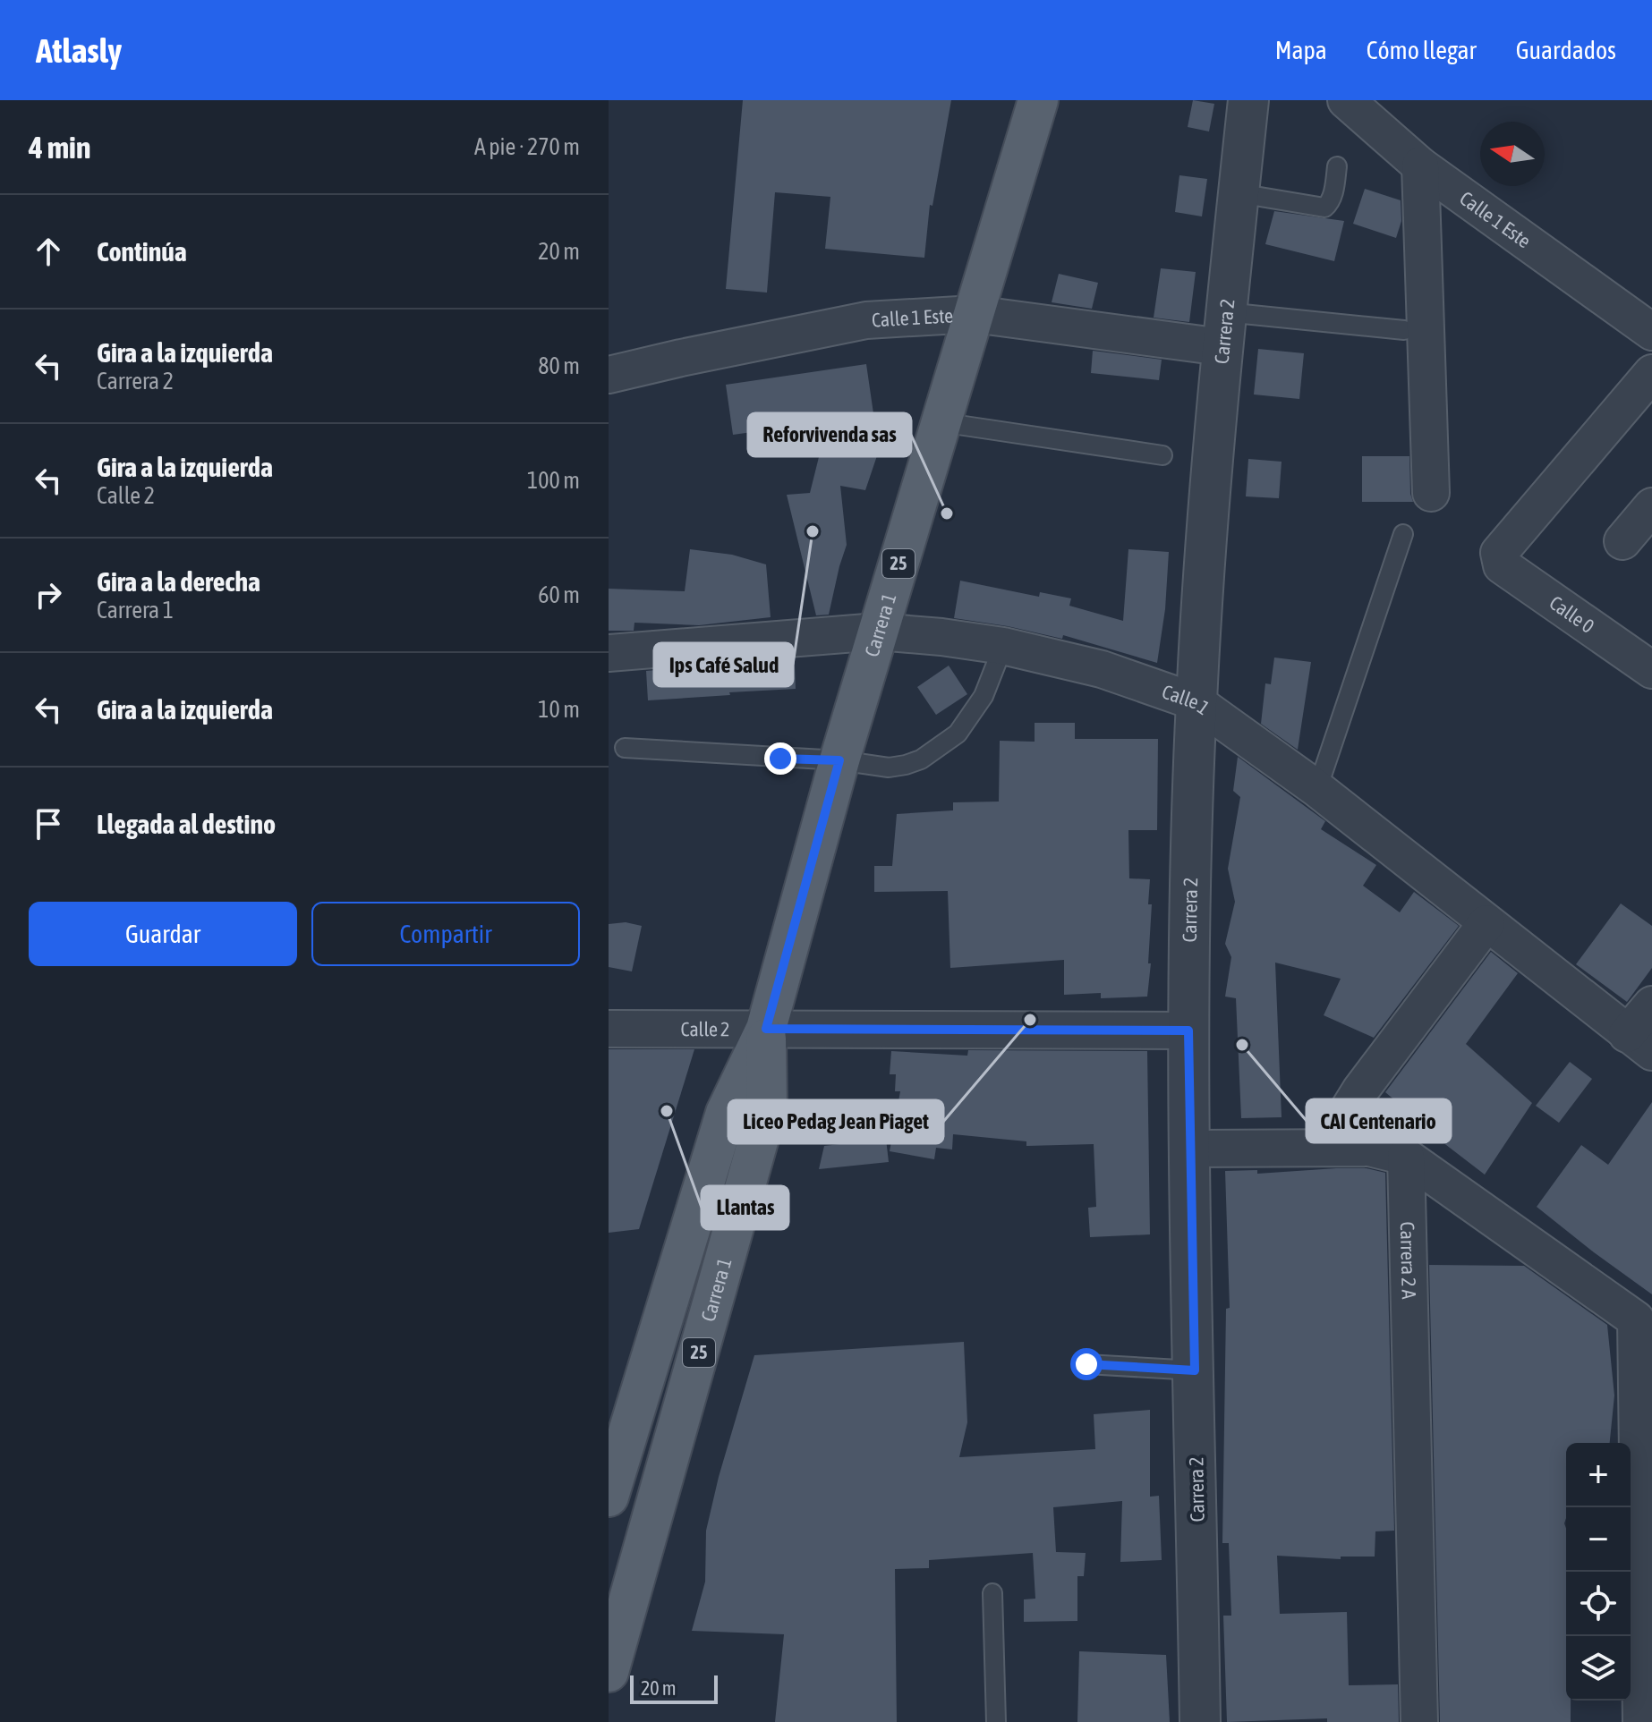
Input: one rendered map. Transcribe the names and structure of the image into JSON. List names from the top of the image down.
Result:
{
  "streets": {
    "main road": ["25", "Carrera 1"],
    "street": [
      "Calle 1 Este",
      "Carrera 2",
      "Calle 0",
      "Calle 1",
      "Calle 2",
      "Carrera 2 A"
    ]
  },
  "crossings": [
    ["Calle 1 Este", "Carrera 2"],
    ["Calle 1 Este", "Carrera 1"],
    ["Carrera 2", "Calle 1"],
    ["Carrera 2", "Calle 2"],
    ["Carrera 1", "Calle 1"],
    ["Carrera 1", "Calle 2"]
  ],
  "places": [
    "Reforvivenda sas",
    "Ips Café Salud",
    "Liceo Pedag Jean Piaget",
    "CAI Centenario",
    "Llantas"
  ],
  "scale_bar": "20 m",
  "north": "left",
  "page": {
    "header": "Atlasly",
    "nav": ["Mapa", "Cómo llegar", "Guardados"],
    "heading": ["4 min", "A pie · 270 m"],
    "list": [
      ["Continúa", "20 m"],
      ["Gira a la izquierda", "Carrera 2", "80 m"],
      ["Gira a la izquierda", "Calle 2", "100 m"],
      ["Gira a la derecha", "Carrera 1", "60 m"],
      ["Gira a la izquierda", "10 m"],
      "Llegada al destino"
    ],
    "buttons": ["Guardar", "Compartir"],
    "map_buttons": ["+", "−"],
    "scale": "20 m"
  }
}
